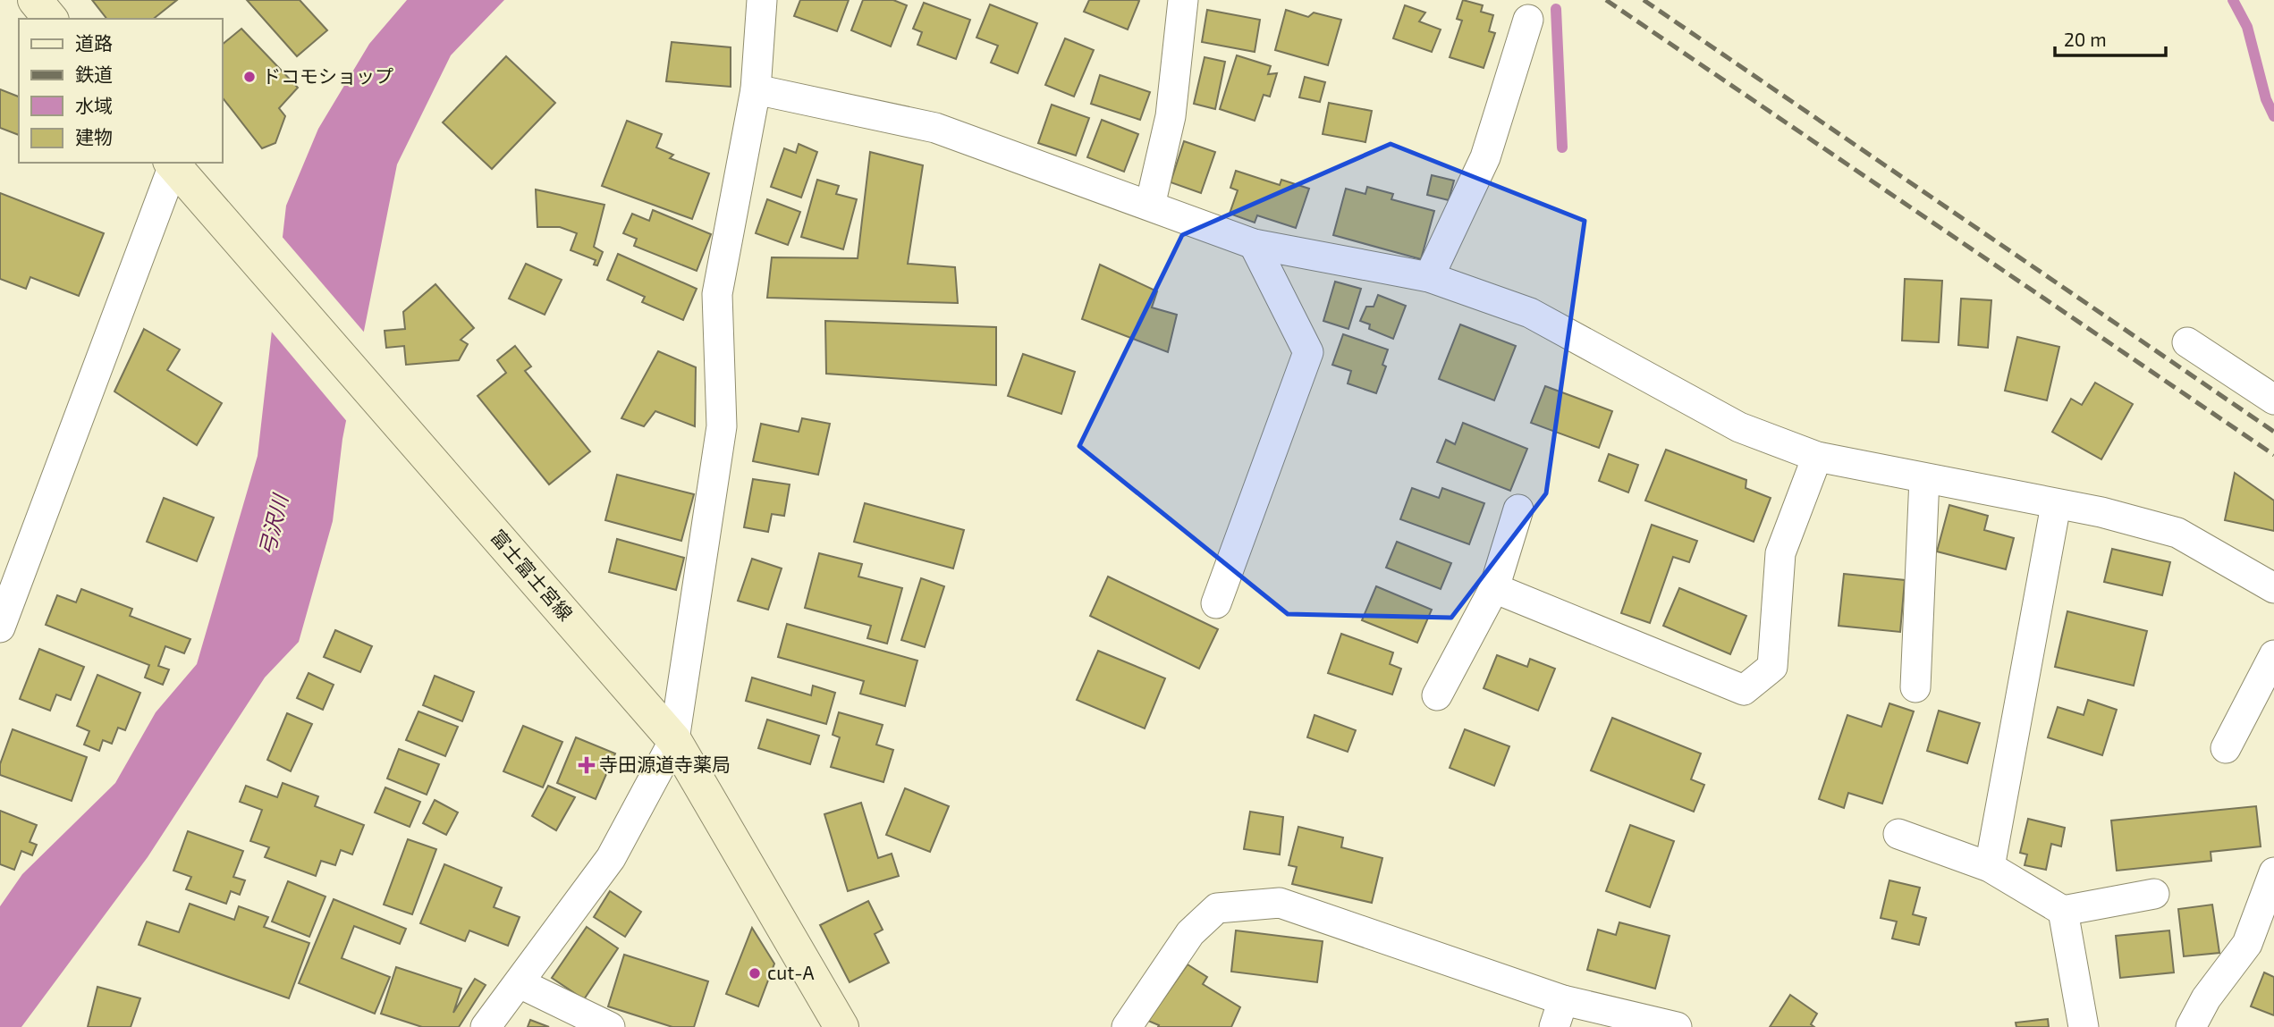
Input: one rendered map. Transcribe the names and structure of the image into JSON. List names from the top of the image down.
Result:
{
  "streets": {
    "main road": ["富士富士宮線"]
  },
  "water": ["弓沢川"],
  "places": {
    "other": ["ドコモショップ", "cut-A"],
    "health": ["寺田源道寺薬局"]
  },
  "legend": [
    "道路",
    "鉄道",
    "水域",
    "建物"
  ],
  "scale_bar": "20 m"
}
